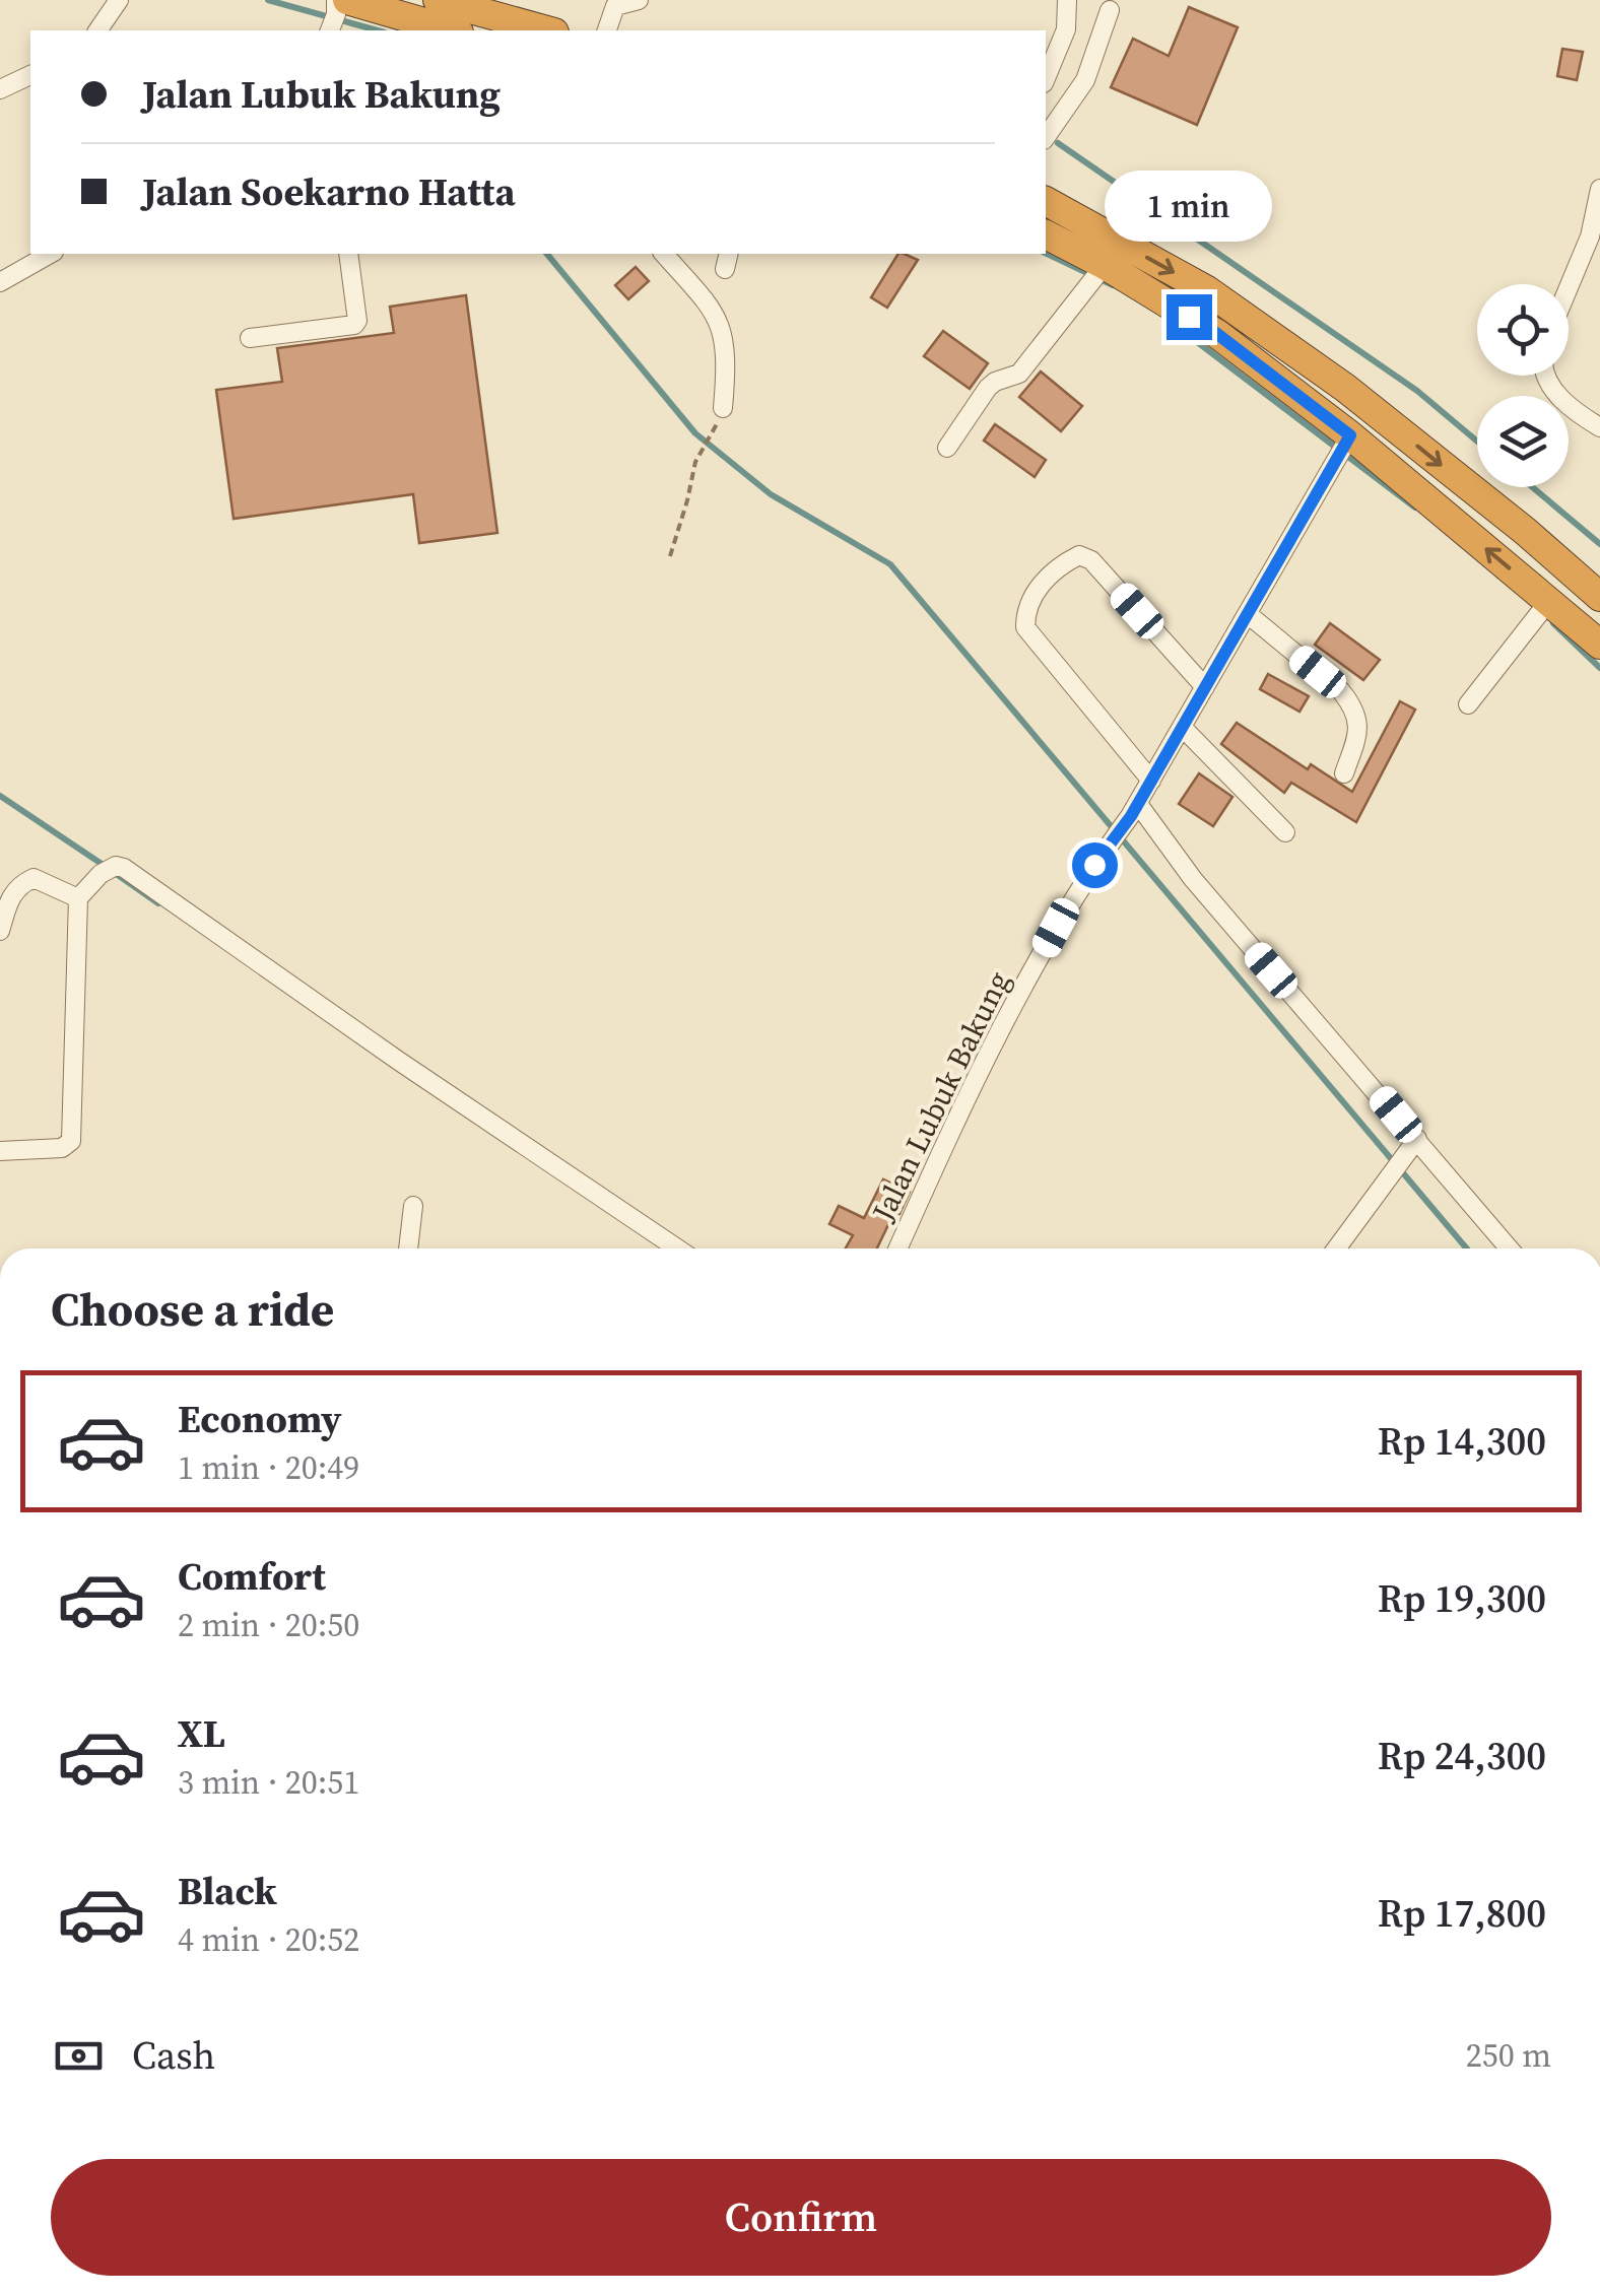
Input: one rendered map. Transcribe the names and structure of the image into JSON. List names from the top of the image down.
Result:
{
  "streets": {
    "street": ["Jalan Lubuk Bakung"]
  },
  "page": {
    "banner": ["Jalan Lubuk Bakung", "Jalan Soekarno Hatta"],
    "bubble": "1 min",
    "heading": "Choose a ride",
    "list": [
      {
        "name": "Economy",
        "note": "1 min · 20:49",
        "value": "Rp 14,300"
      },
      {
        "name": "Comfort",
        "note": "2 min · 20:50",
        "value": "Rp 19,300"
      },
      {
        "name": "XL",
        "note": "3 min · 20:51",
        "value": "Rp 24,300"
      },
      {
        "name": "Black",
        "note": "4 min · 20:52",
        "value": "Rp 17,800"
      }
    ],
    "pay": ["Cash", "250 m"],
    "buttons": "Confirm"
  }
}
